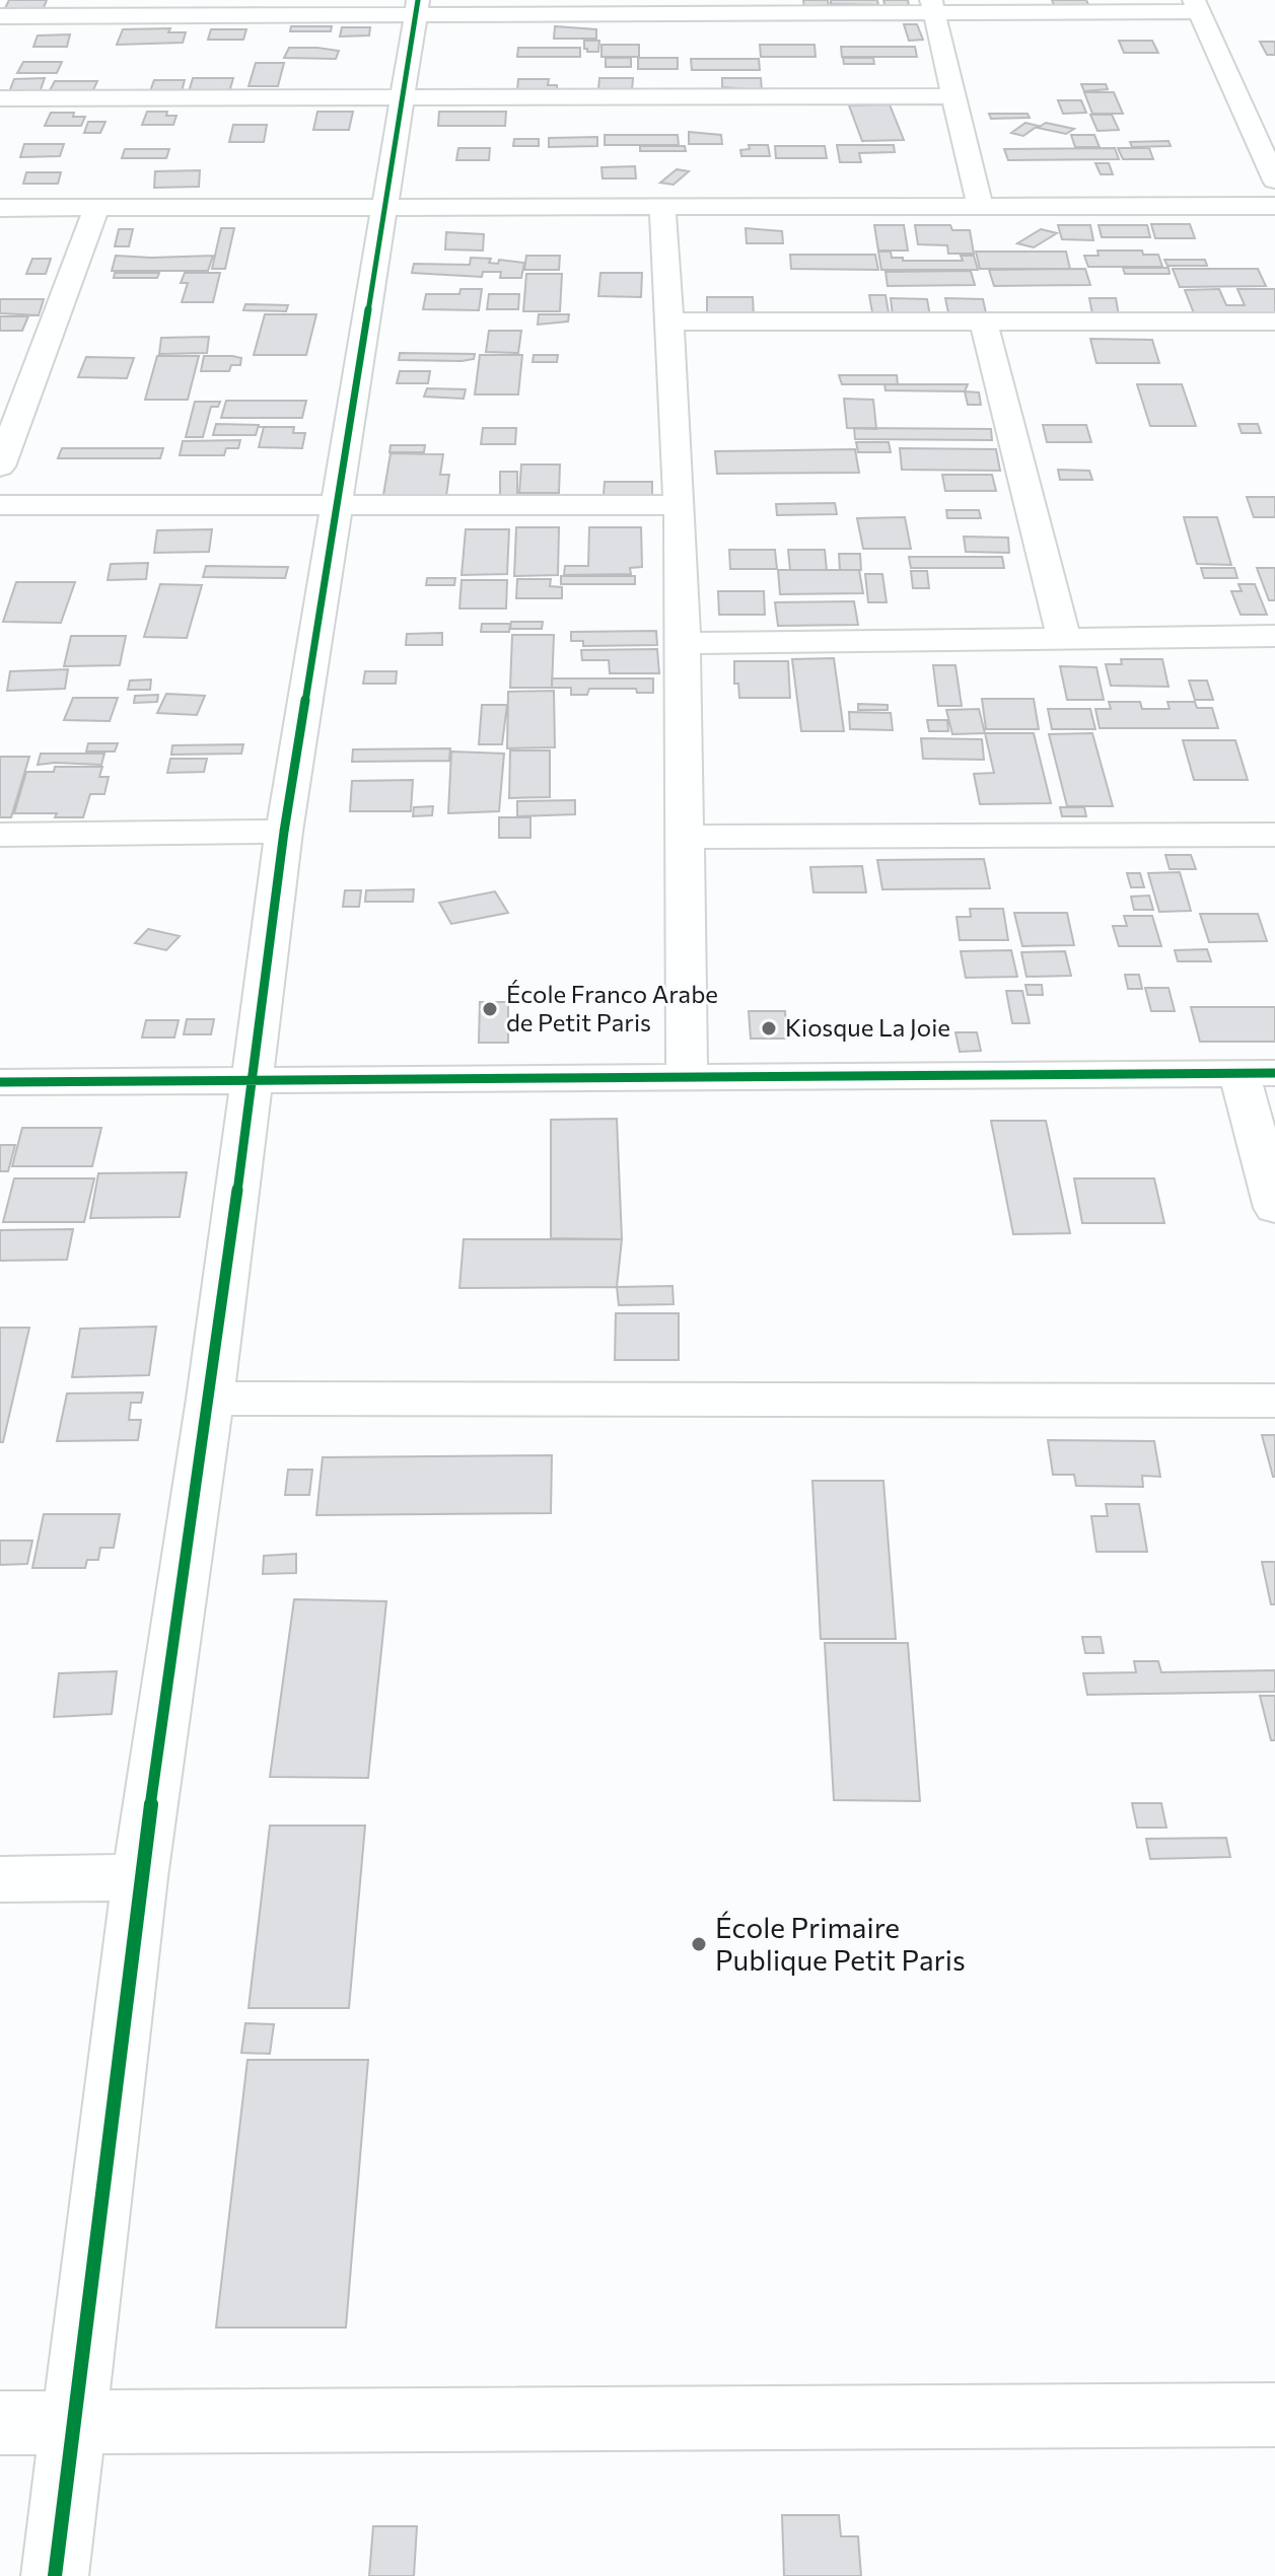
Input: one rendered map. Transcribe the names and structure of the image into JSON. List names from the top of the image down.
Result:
{
  "places": ["École Franco Arabe de Petit Paris", "Kiosque La Joie", "École Primaire Publique Petit Paris"]
}
